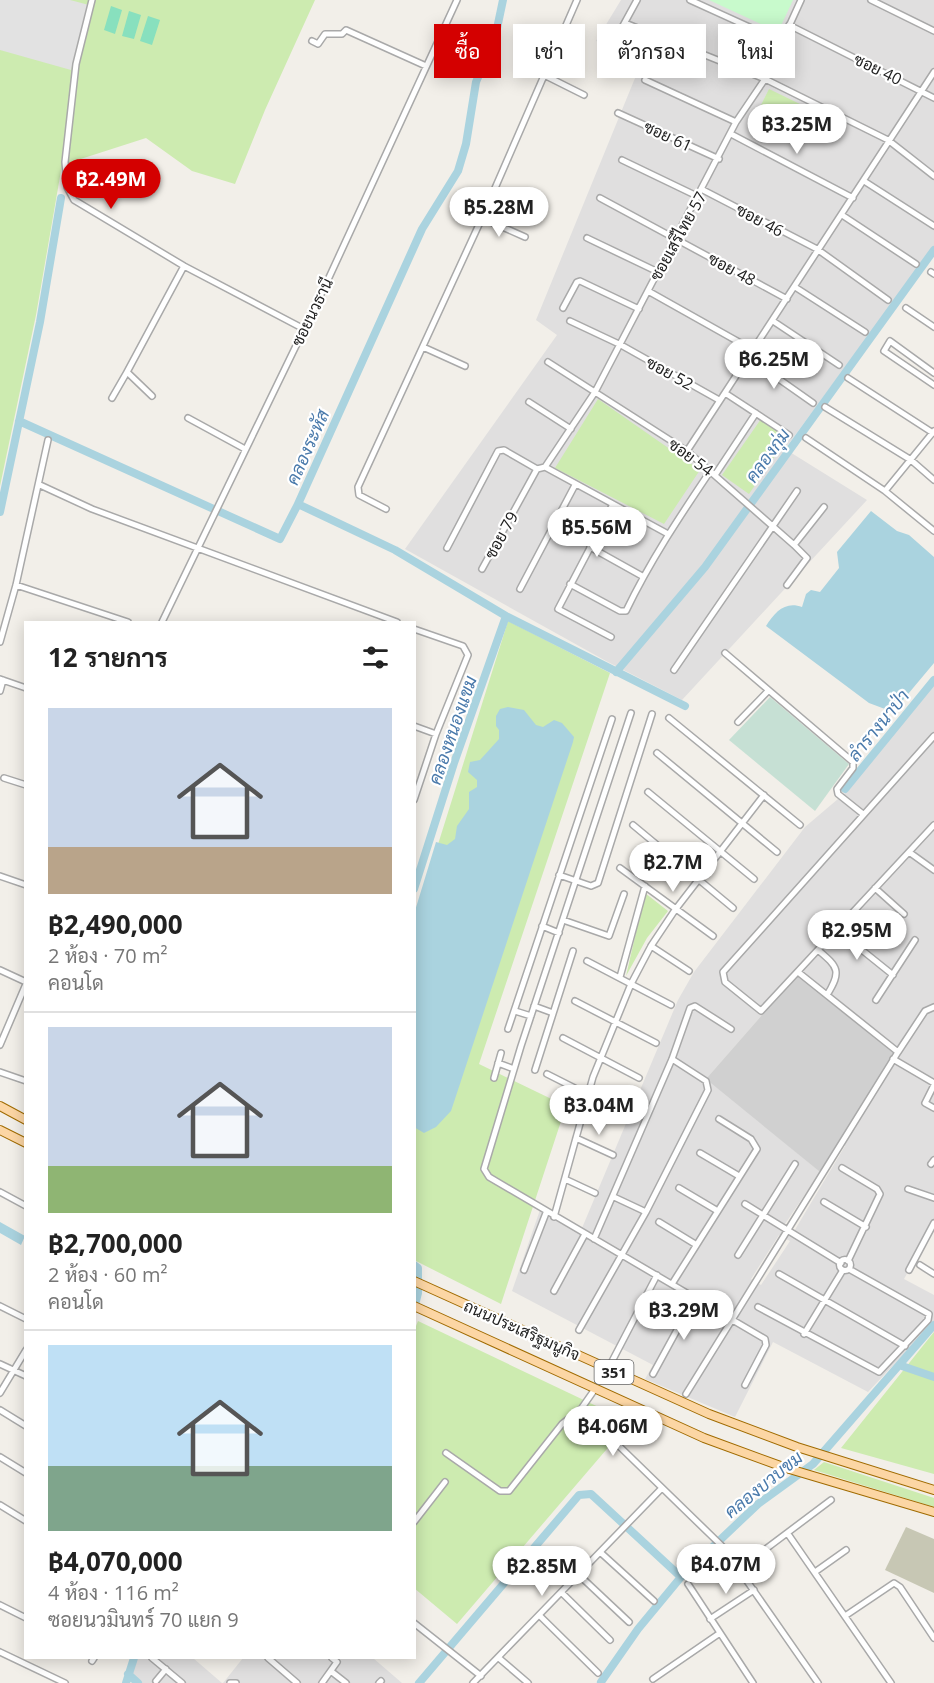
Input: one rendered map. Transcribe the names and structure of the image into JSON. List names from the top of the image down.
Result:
{
  "streets": {
    "main road": ["ถนนประเสริฐมนูกิจ", "351"],
    "street": [
      "ซอย 40",
      "ซอย 61",
      "ซอย 46",
      "ซอยเสรีไทย 57",
      "ซอย 48",
      "ซอยนวธานี",
      "ซอย 52",
      "ซอย 54",
      "ซอย 79"
    ]
  },
  "crossings": [
    ["ซอย 61", "ซอยเสรีไทย 57"],
    ["ซอย 46", "ซอยเสรีไทย 57"],
    ["ซอยเสรีไทย 57", "ซอย 48"],
    ["ซอยเสรีไทย 57", "ซอย 52"],
    ["ซอยเสรีไทย 57", "ซอย 54"]
  ],
  "water": [
    "คลองระหัส",
    "คลองกุ่ม",
    "ลำรางนาป่า",
    "คลองหนองแขม",
    "คลองบวบขม"
  ],
  "page": {
    "chip": [
      "ซื้อ",
      "เช่า",
      "ตัวกรอง",
      "ใหม่"
    ],
    "price": [
      "฿3.25M",
      "฿2.49M",
      "฿5.28M",
      "฿6.25M",
      "฿5.56M",
      "฿2.7M",
      "฿2.95M",
      "฿3.04M",
      "฿3.29M",
      "฿4.06M",
      "฿4.07M",
      "฿2.85M"
    ],
    "heading": "12 รายการ",
    "list": [
      {
        "name": "฿2,490,000",
        "note": "2 ห้อง · 70 m² · คอนโด"
      },
      {
        "name": "฿2,700,000",
        "note": "2 ห้อง · 60 m² · คอนโด"
      },
      {
        "name": "฿4,070,000",
        "note": "4 ห้อง · 116 m² · ซอยนวมินทร์ 70 แยก 9"
      }
    ]
  }
}
